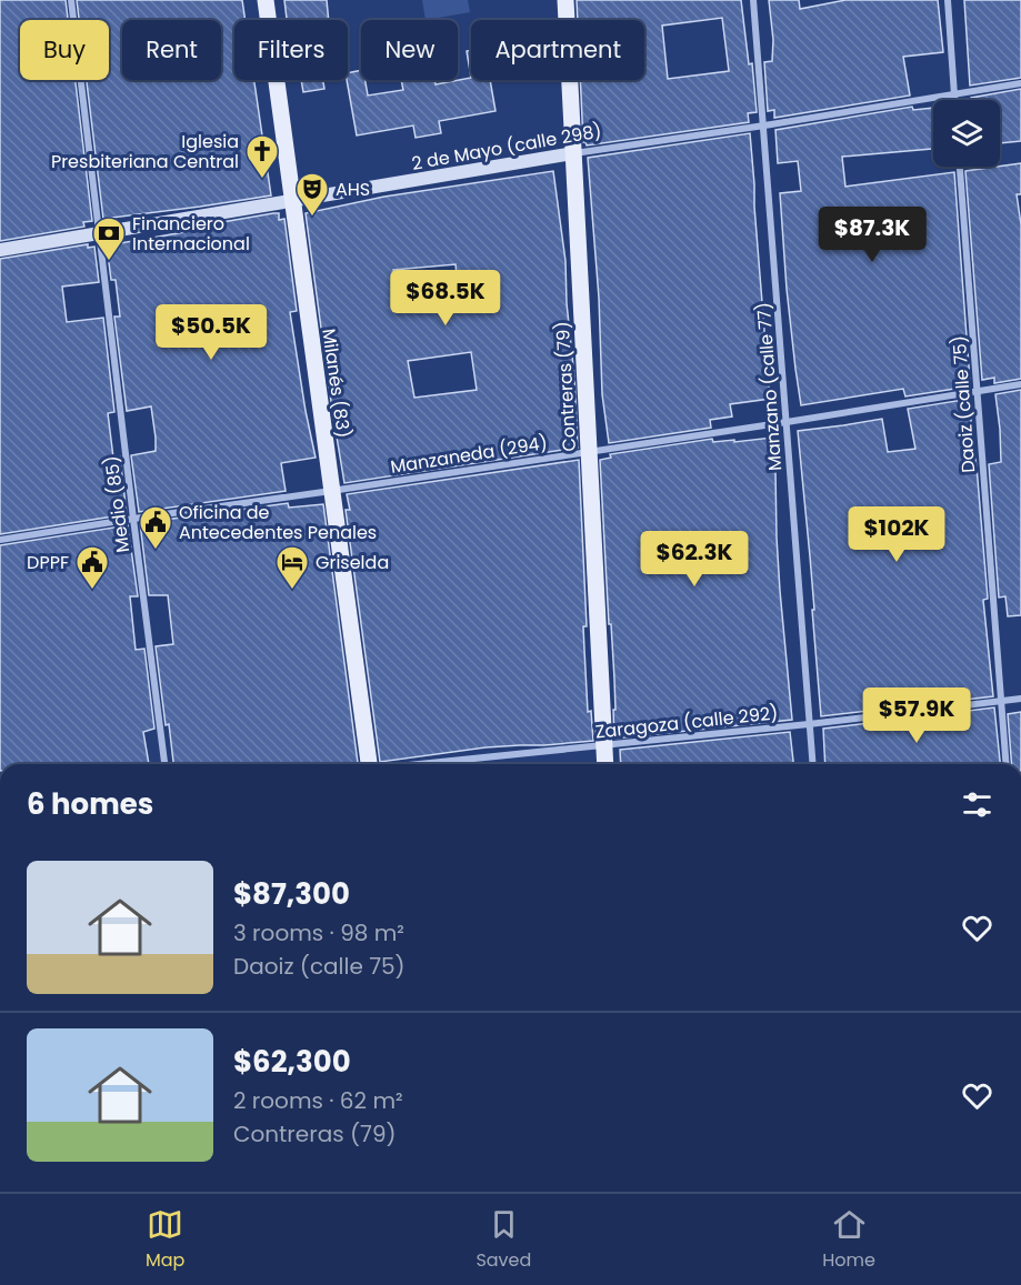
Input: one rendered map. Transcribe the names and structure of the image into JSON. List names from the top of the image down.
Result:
{
  "streets": {
    "main road": ["2 de Mayo (calle 298)", "Milanés (83)", "Contreras (79)"],
    "street": [
      "Manzano (calle 77)",
      "Daoiz (calle 75)",
      "Manzaneda (294)",
      "Medio (85)",
      "Zaragoza (calle 292)"
    ]
  },
  "crossings": [
    ["2 de Mayo (calle 298)", "Milanés (83)"],
    ["2 de Mayo (calle 298)", "Contreras (79)"],
    ["2 de Mayo (calle 298)", "Manzano (calle 77)"],
    ["2 de Mayo (calle 298)", "Medio (85)"],
    ["Milanés (83)", "Manzaneda (294)"],
    ["Contreras (79)", "Manzaneda (294)"],
    ["Contreras (79)", "Zaragoza (calle 292)"],
    ["Manzano (calle 77)", "Manzaneda (294)"],
    ["Manzano (calle 77)", "Zaragoza (calle 292)"],
    ["Daoiz (calle 75)", "Manzaneda (294)"],
    ["Daoiz (calle 75)", "Zaragoza (calle 292)"],
    ["Manzaneda (294)", "Medio (85)"]
  ],
  "places": {
    "church": ["Iglesia Presbiteriana Central"],
    "theatre": ["AHS"],
    "bank": ["Financiero Internacional"],
    "public building": ["Oficina de Antecedentes Penales", "DPPF"],
    "hotel": ["Griselda"]
  },
  "page": {
    "chip": [
      "Buy",
      "Rent",
      "Filters",
      "New",
      "Apartment"
    ],
    "price": [
      "$87.3K",
      "$68.5K",
      "$50.5K",
      "$102K",
      "$62.3K",
      "$57.9K"
    ],
    "heading": "6 homes",
    "list": [
      {
        "name": "$87,300",
        "note": "3 rooms · 98 m² · Daoiz (calle 75)"
      },
      {
        "name": "$62,300",
        "note": "2 rooms · 62 m² · Contreras (79)"
      }
    ],
    "tabs": ["Map", "Saved", "Home"]
  }
}
